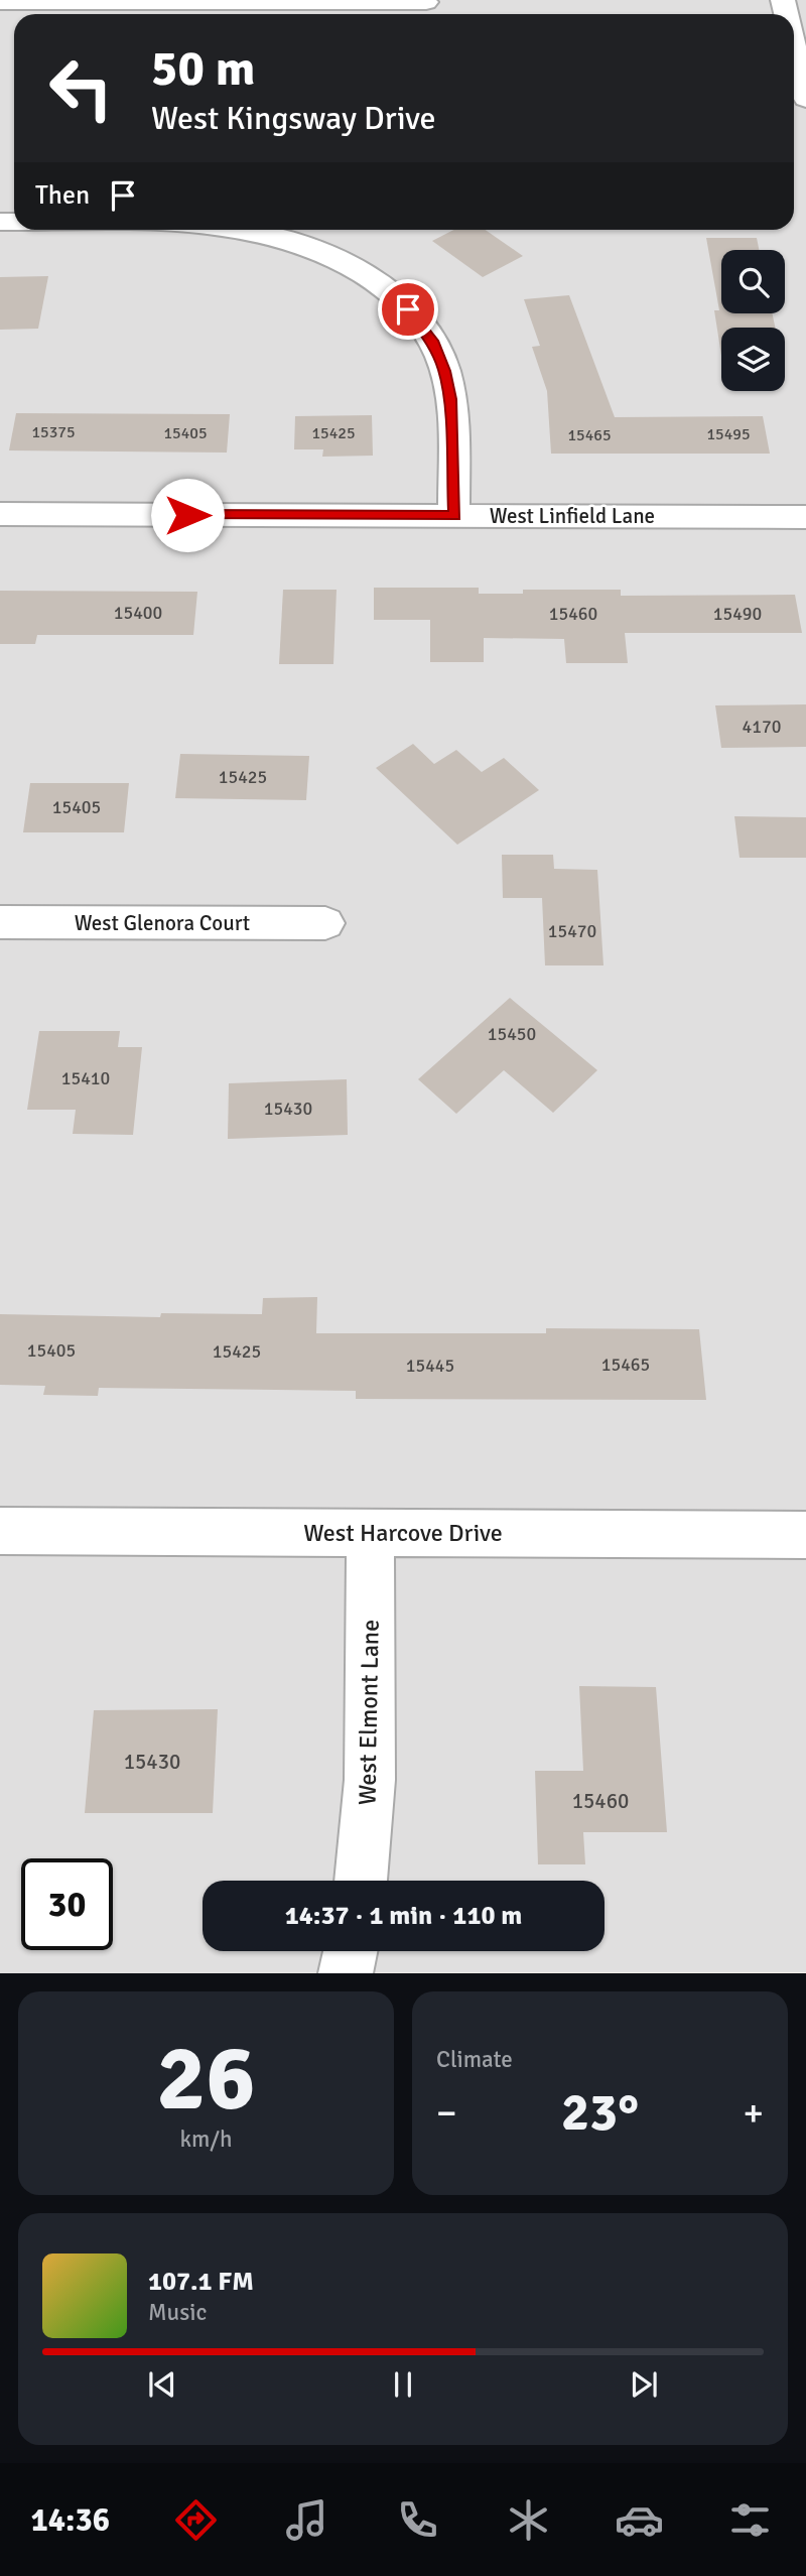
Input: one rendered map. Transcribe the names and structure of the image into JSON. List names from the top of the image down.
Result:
{
  "streets": {
    "street": [
      "West Linfield Lane",
      "West Glenora Court",
      "West Harcove Drive",
      "West Elmont Lane"
    ]
  },
  "crossings": [
    ["West Harcove Drive", "West Elmont Lane"]
  ],
  "house_numbers": [
    "15375",
    "15405",
    "15425",
    "15495",
    "15465",
    "15400",
    "15460",
    "15490",
    "4170",
    "15425",
    "15405",
    "15470",
    "15450",
    "15410",
    "15430",
    "15405",
    "15425",
    "15465",
    "15445",
    "15430",
    "15460"
  ],
  "page": {
    "turn": ["50 m", "West Kingsway Drive"],
    "then": "Then",
    "limit": "30",
    "trip": "14:37 · 1 min · 110 m",
    "tile": [
      ["26", "km/h"],
      "Climate"
    ],
    "heat": ["−", "23°", "+"],
    "song": ["107.1 FM", "Music"],
    "tabs": "14:36"
  }
}
